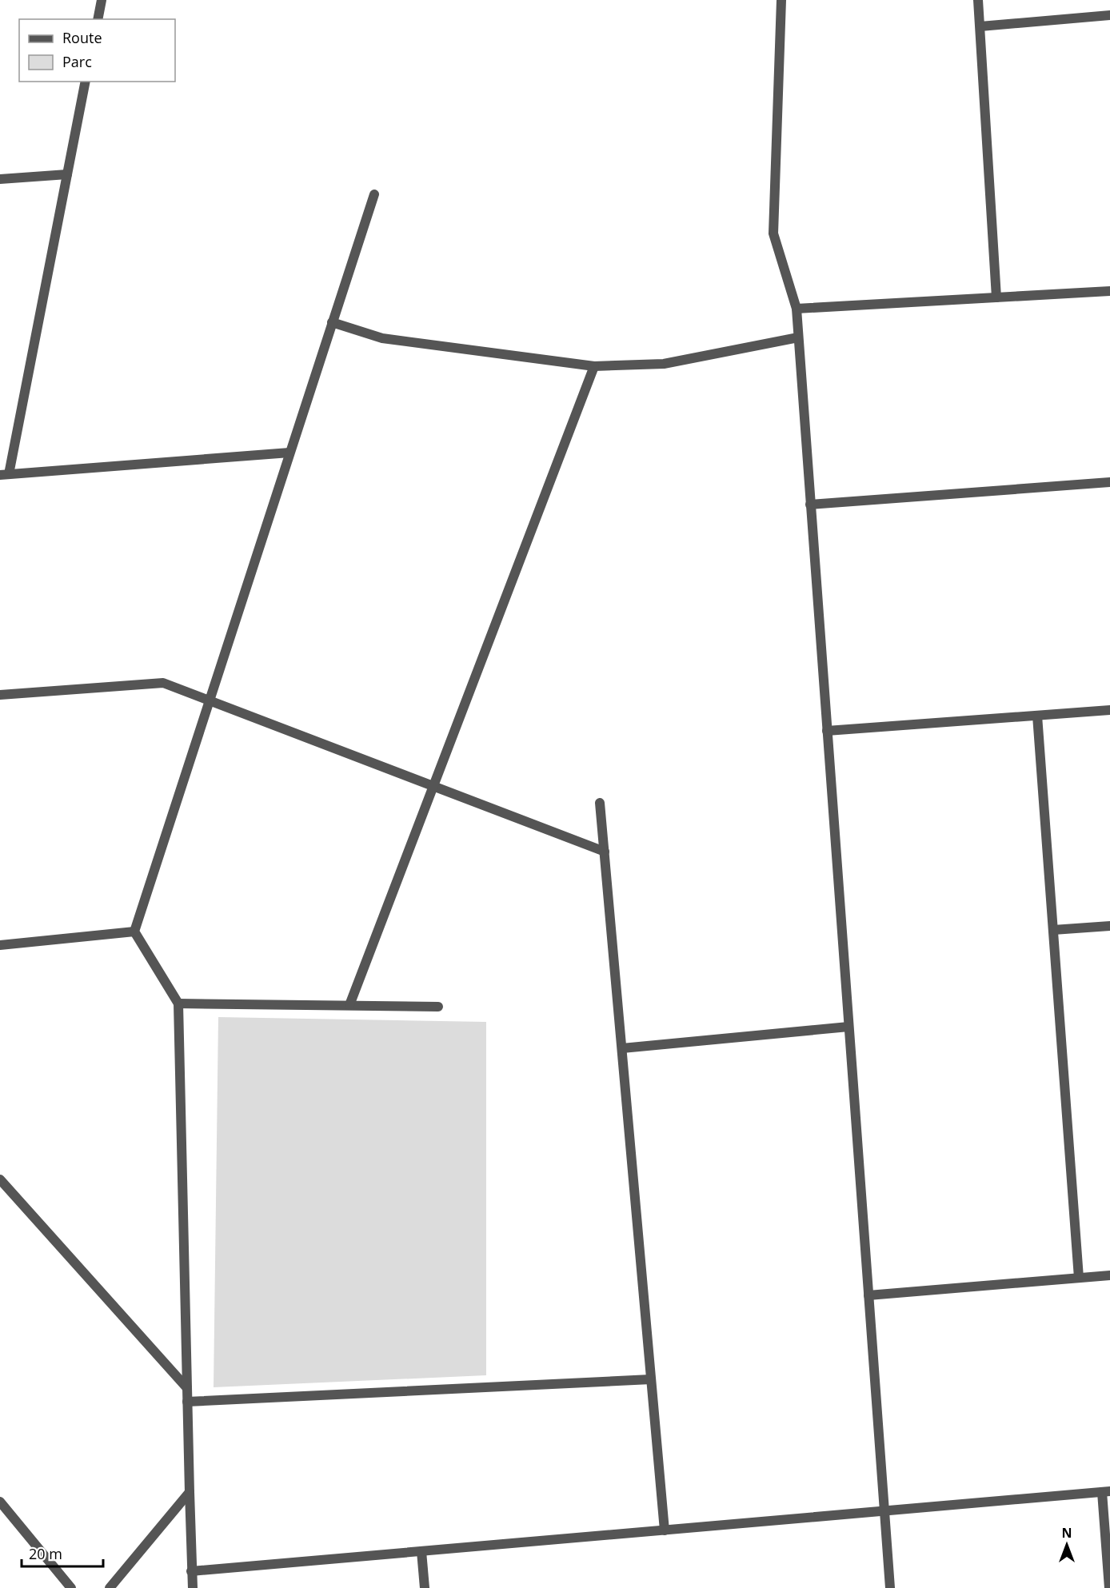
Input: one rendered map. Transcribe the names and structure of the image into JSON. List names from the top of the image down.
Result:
{
  "legend": ["Route", "Parc"],
  "scale_bar": "20 m",
  "north": "top"
}
